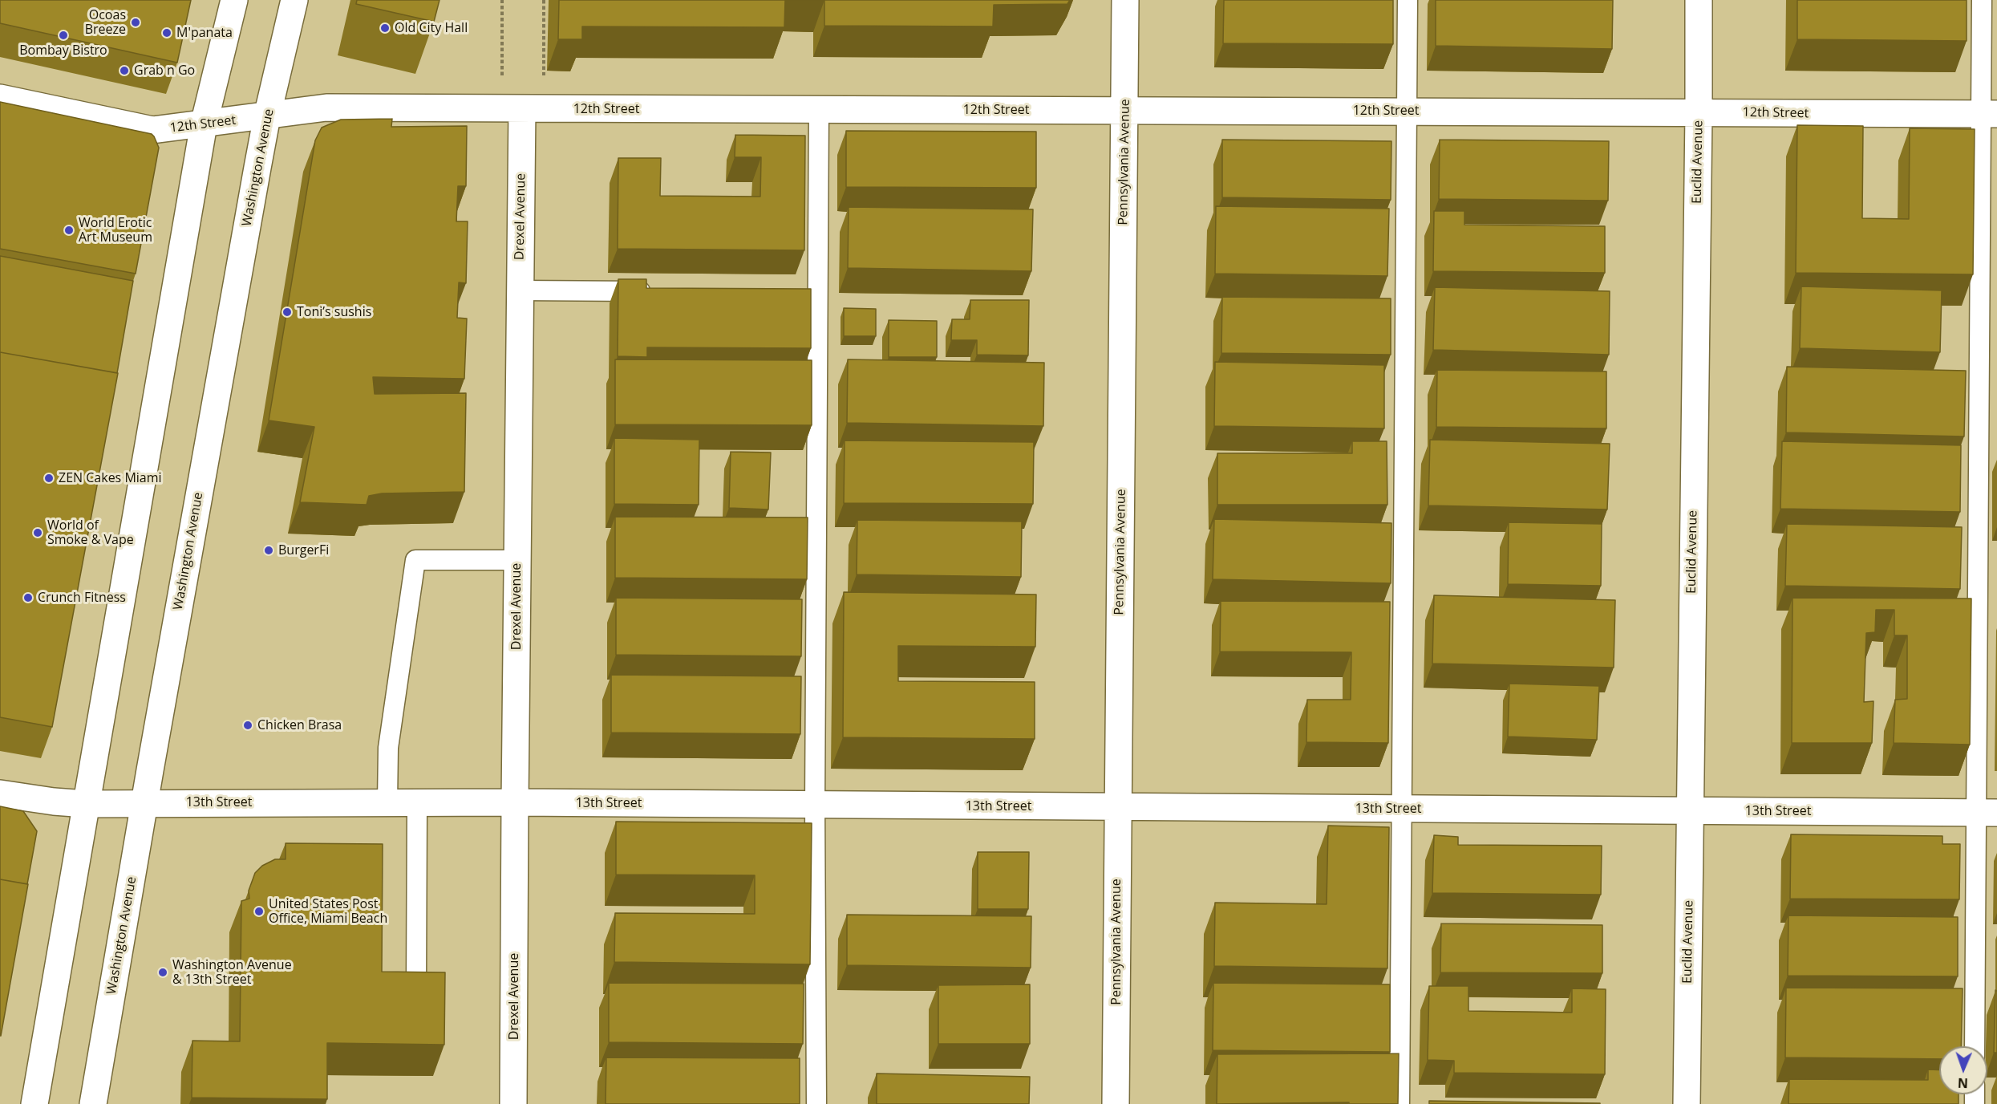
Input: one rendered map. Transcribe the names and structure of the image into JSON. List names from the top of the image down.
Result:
{
  "streets": {
    "street": [
      "12th Street",
      "Pennsylvania Avenue",
      "Euclid Avenue",
      "Washington Avenue",
      "Drexel Avenue",
      "13th Street"
    ]
  },
  "crossings": [
    ["12th Street", "Pennsylvania Avenue"],
    ["12th Street", "Euclid Avenue"],
    ["12th Street", "Washington Avenue"],
    ["12th Street", "Drexel Avenue"],
    ["Pennsylvania Avenue", "13th Street"],
    ["Euclid Avenue", "13th Street"],
    ["Washington Avenue", "13th Street"],
    ["Drexel Avenue", "13th Street"]
  ],
  "places": [
    "Ocoas Breeze",
    "Old City Hall",
    "M'panata",
    "Bombay Bistro",
    "Grab n Go",
    "World Erotic Art Museum",
    "Toni’s sushis",
    "ZEN Cakes Miami",
    "World of Smoke & Vape",
    "BurgerFi",
    "Crunch Fitness",
    "Chicken Brasa",
    "United States Post Office, Miami Beach",
    "Washington Avenue & 13th Street"
  ],
  "north": "bottom"
}
